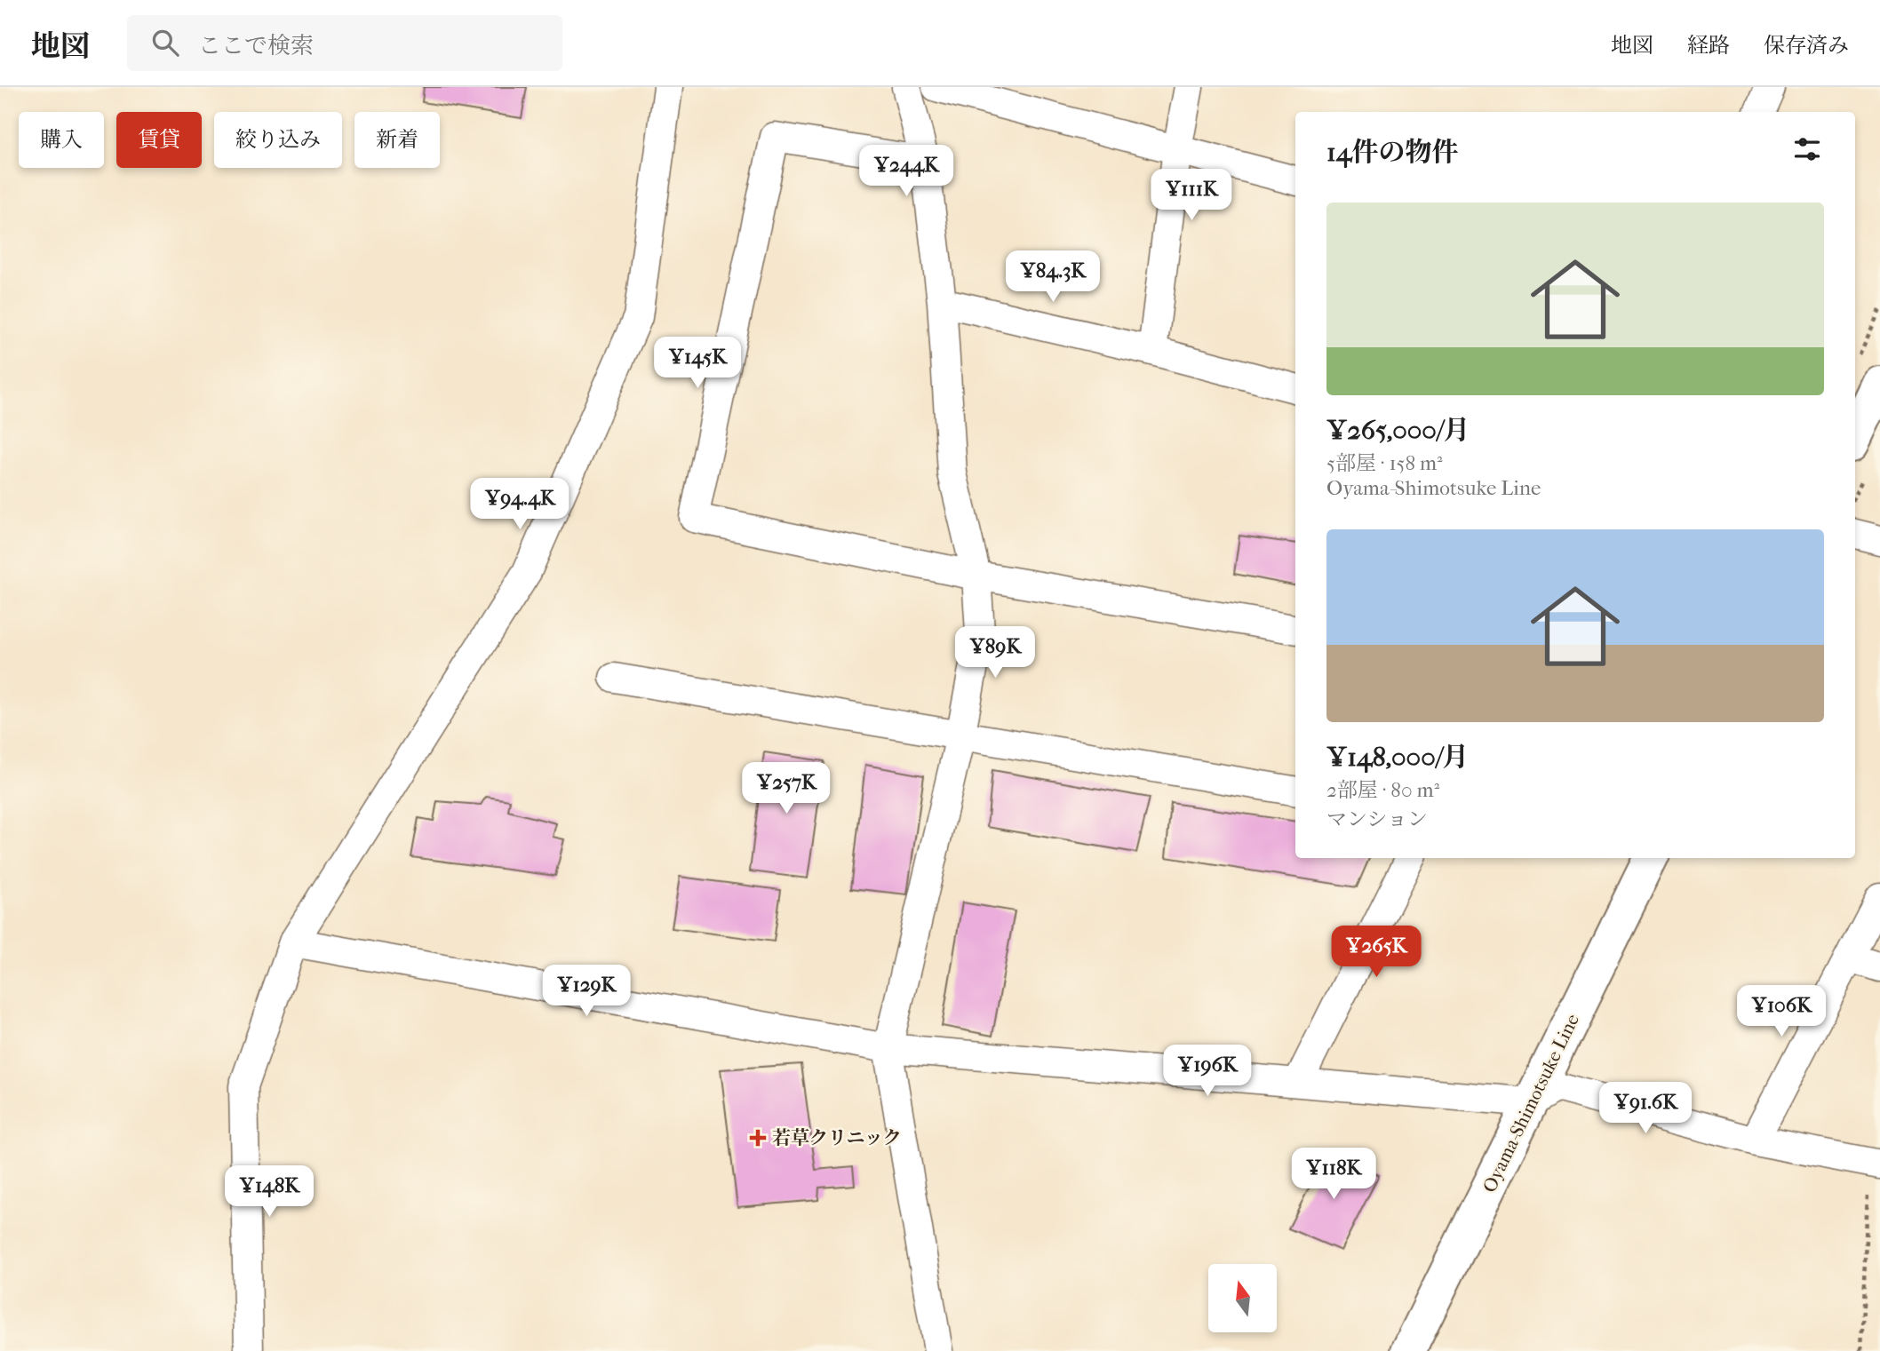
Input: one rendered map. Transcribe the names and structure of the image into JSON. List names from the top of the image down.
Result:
{
  "streets": {
    "main road": ["Oyama-Shimotsuke Line"]
  },
  "places": {
    "health": ["若草クリニック"]
  },
  "north": "top",
  "page": {
    "header": "地図",
    "search": "ここで検索",
    "nav": ["地図", "経路", "保存済み"],
    "chip": [
      "購入",
      "賃貸",
      "絞り込み",
      "新着"
    ],
    "heading": "14件の物件",
    "price": [
      "¥244K",
      "¥111K",
      "¥84.3K",
      "¥145K",
      "¥94.4K",
      "¥89K",
      "¥257K",
      "¥265K",
      "¥129K",
      "¥106K",
      "¥196K",
      "¥91.6K",
      "¥118K",
      "¥148K"
    ],
    "list": [
      {
        "name": "¥265,000/月",
        "note": "5部屋 · 158 m² · Oyama-Shimotsuke Line"
      },
      {
        "name": "¥148,000/月",
        "note": "2部屋 · 80 m² · マンション"
      }
    ]
  }
}
